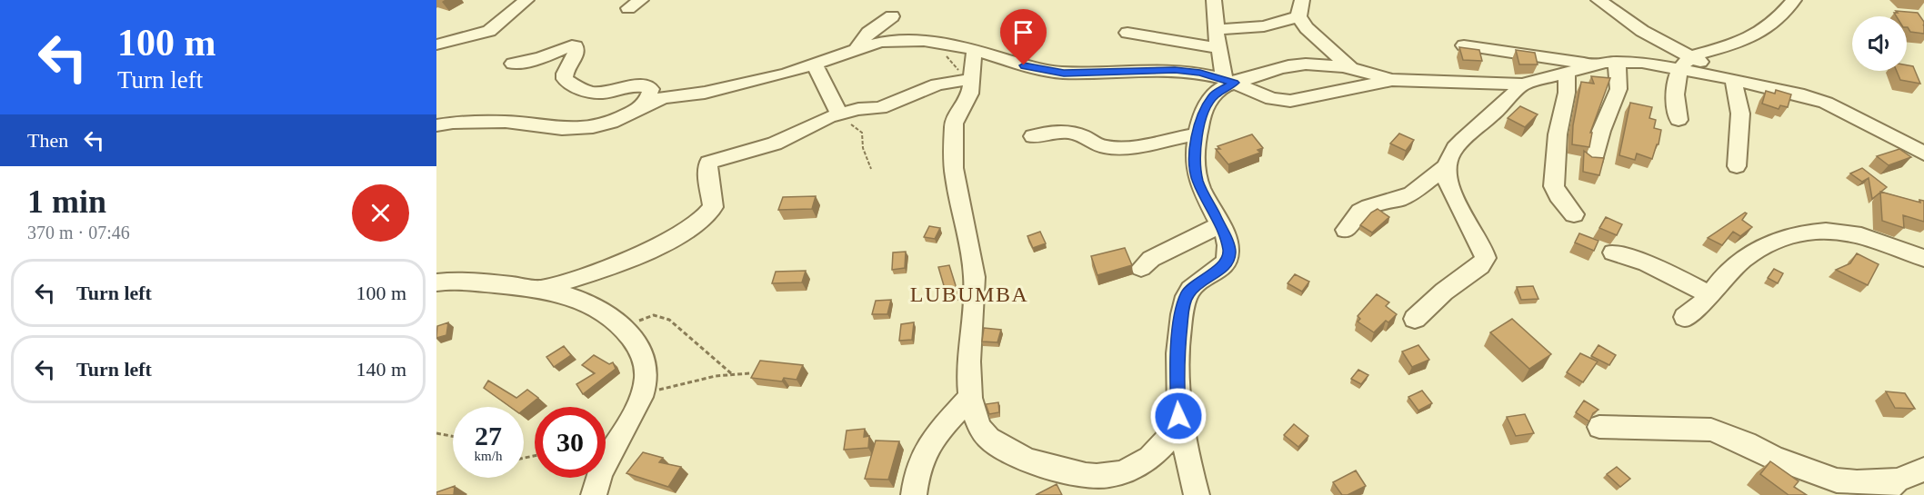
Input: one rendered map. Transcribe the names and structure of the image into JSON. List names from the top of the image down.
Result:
{
  "districts": ["LUBUMBA"],
  "page": {
    "turn": ["100 m", "Turn left"],
    "then": "Then",
    "heading": ["1 min", "370 m · 07:46"],
    "list": [
      {
        "name": "Turn left",
        "value": "100 m"
      },
      {
        "name": "Turn left",
        "value": "140 m"
      }
    ],
    "speed": "27 km/h",
    "limit": "30"
  }
}
